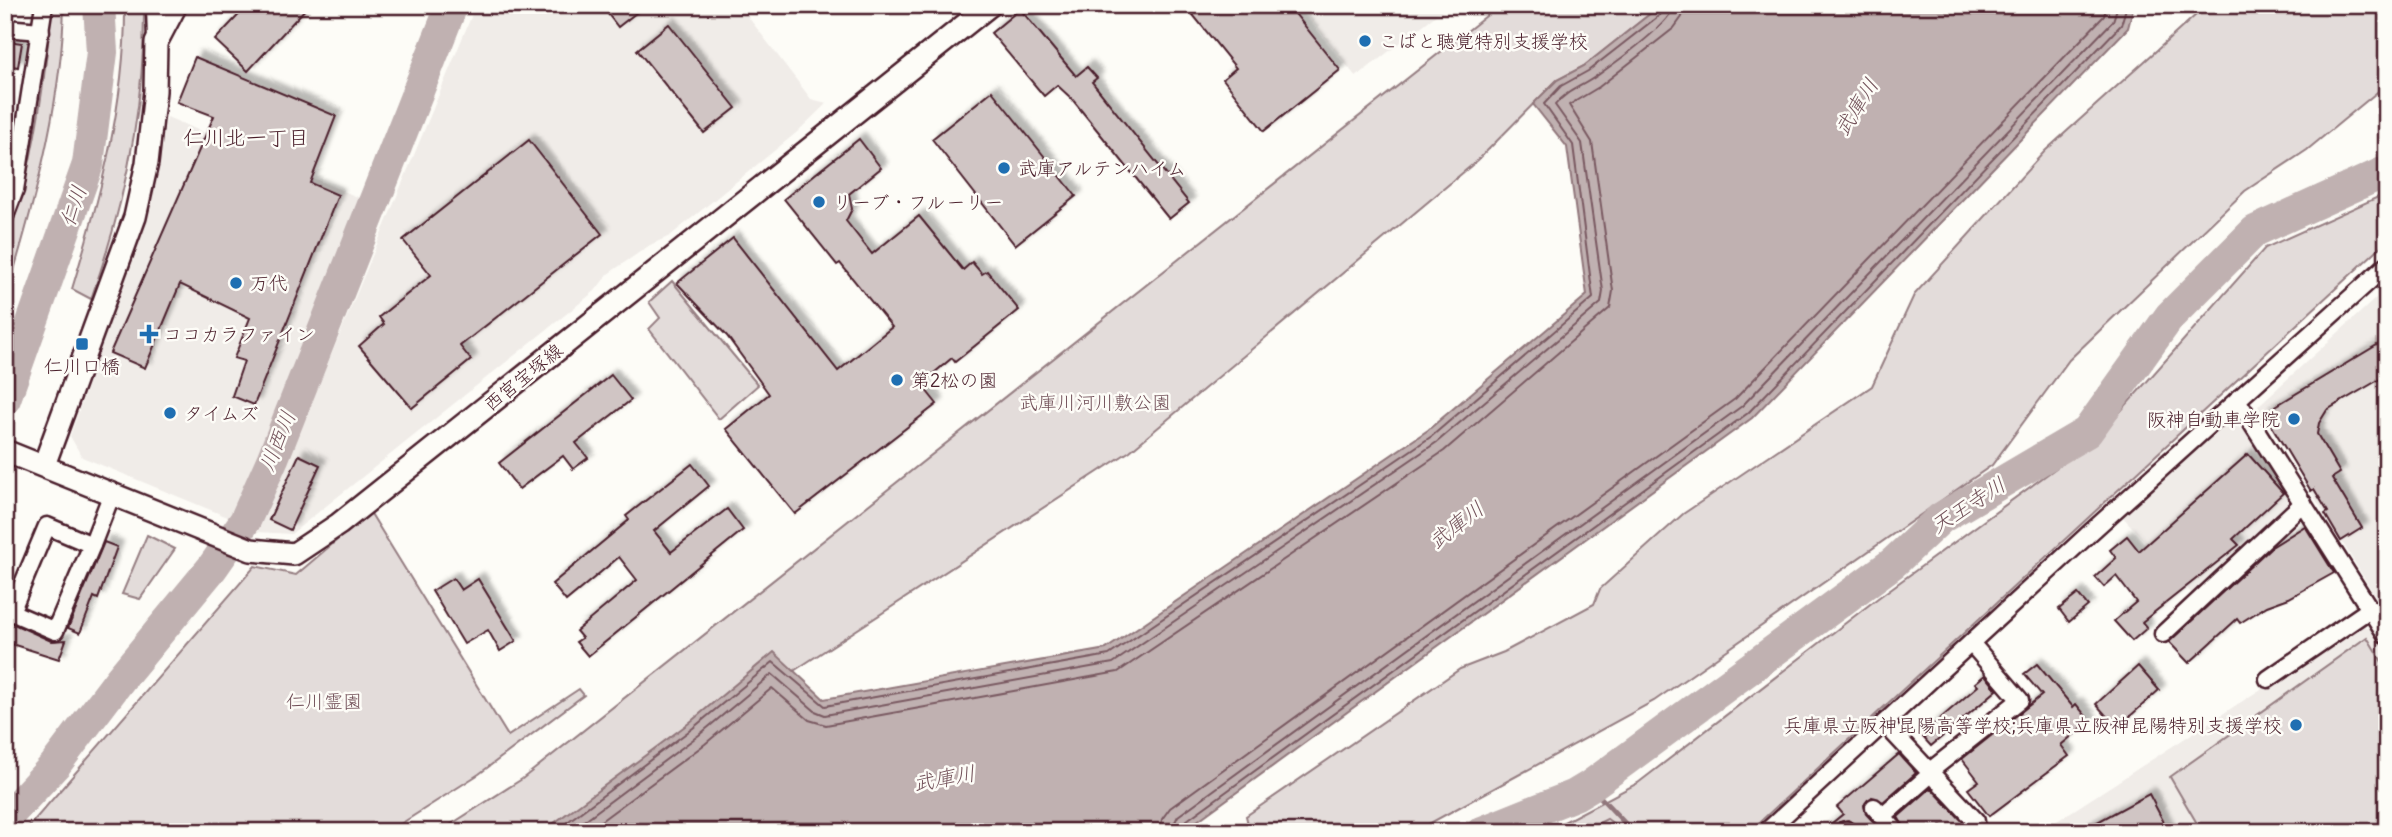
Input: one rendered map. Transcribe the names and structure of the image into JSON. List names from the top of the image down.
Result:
{
  "streets": {
    "main road": ["西宮宝塚線"]
  },
  "districts": ["仁川北一丁目"],
  "water": [
    "武庫川",
    "仁川",
    "川西川",
    "天王寺川"
  ],
  "parks": ["武庫川河川敷公園", "仁川霊園"],
  "places": {
    "other": [
      "こばと聴覚特別支援学校",
      "武庫アルテンハイム",
      "リーブ・フルーリー",
      "万代",
      "第2松の園",
      "タイムズ",
      "阪神自動車学院",
      "兵庫県立阪神昆陽高等学校;兵庫県立阪神昆陽特別支援学校"
    ],
    "health": ["ココカラファイン"],
    "transit": ["仁川口橋"]
  }
}
